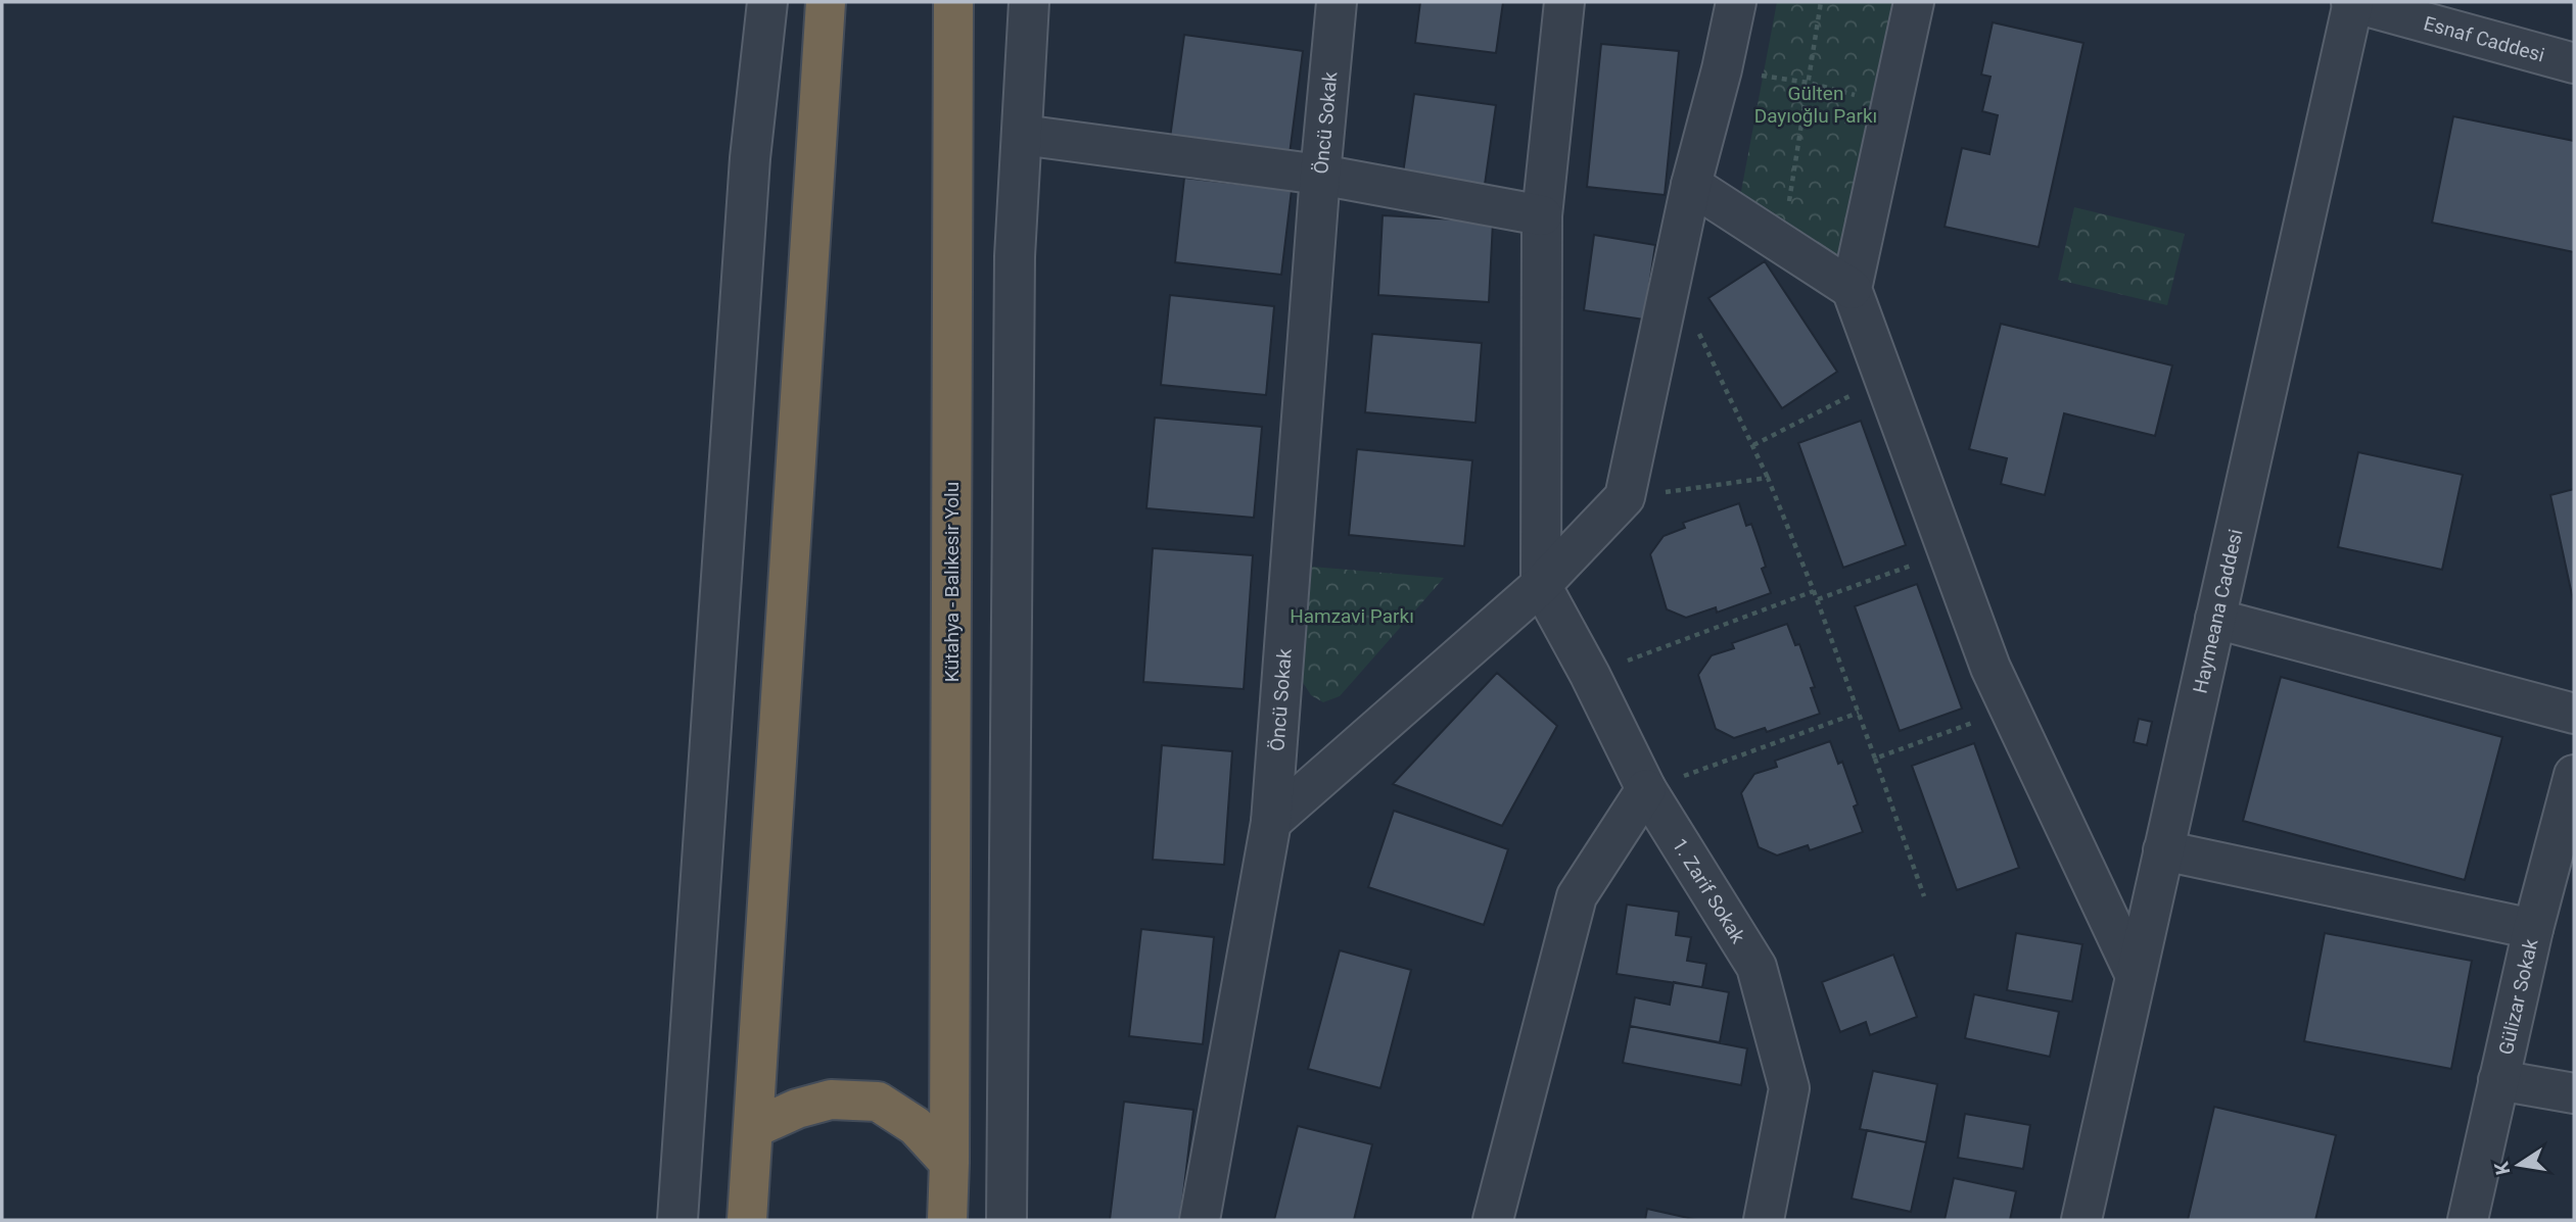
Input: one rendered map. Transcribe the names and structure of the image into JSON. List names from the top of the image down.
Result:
{
  "streets": {
    "highway": ["Kütahya - Balıkesir Yolu"],
    "street": [
      "Esnaf Caddesi",
      "Öncü Sokak",
      "Haymeana Caddesi",
      "1. Zarif Sokak",
      "Gülizar Sokak"
    ]
  },
  "crossings": [
    ["Esnaf Caddesi", "Haymeana Caddesi"]
  ],
  "parks": ["Gülten Dayıoğlu Parkı", "Hamzavi Parkı"],
  "north": "left"
}
